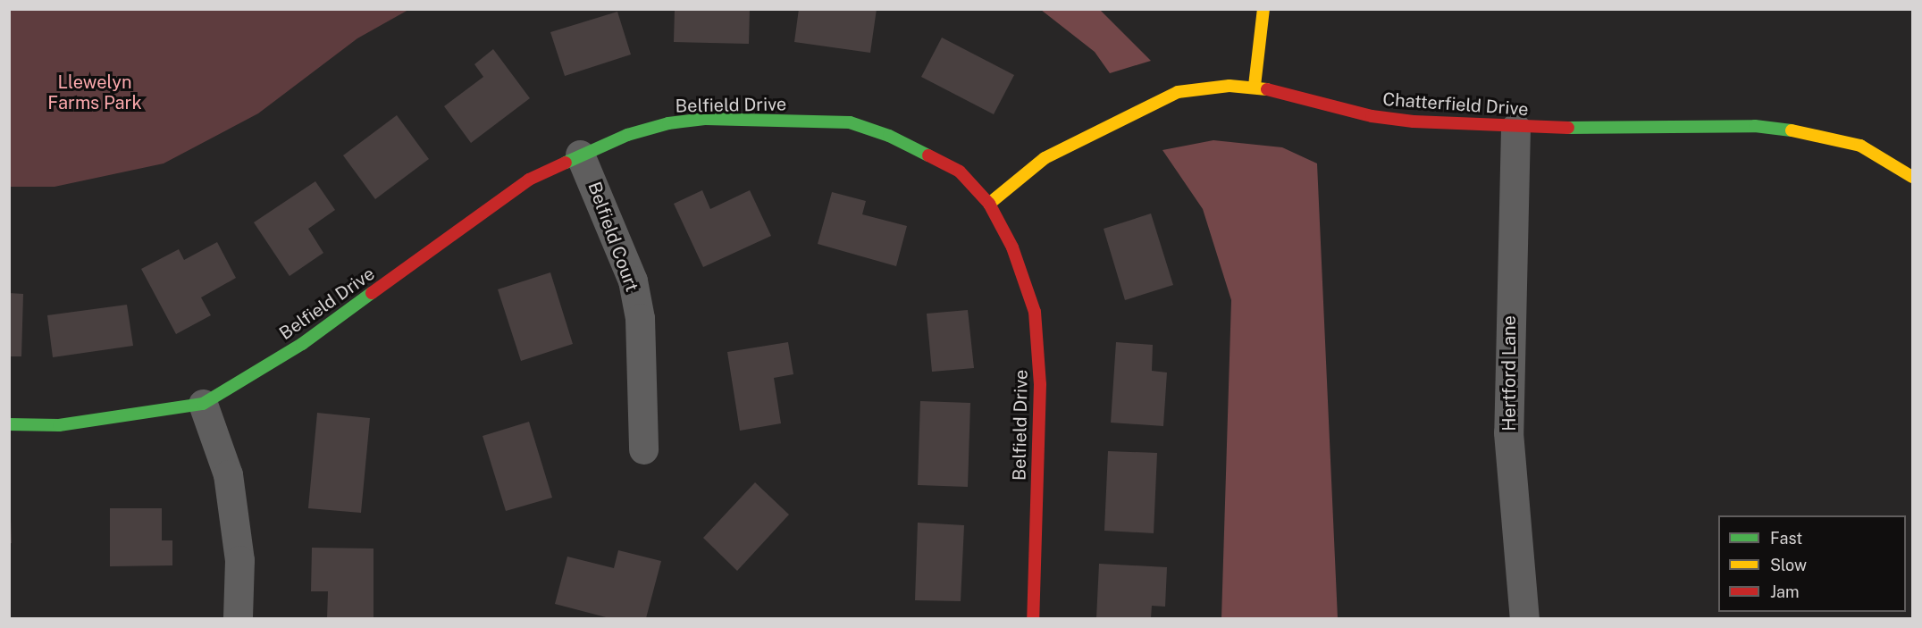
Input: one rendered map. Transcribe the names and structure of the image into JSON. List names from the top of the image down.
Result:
{
  "streets": {
    "street": [
      "Chatterfield Drive",
      "Belfield Drive",
      "Belfield Court",
      "Hertford Lane"
    ]
  },
  "crossings": [
    ["Chatterfield Drive", "Belfield Drive"],
    ["Chatterfield Drive", "Hertford Lane"],
    ["Belfield Drive", "Belfield Court"]
  ],
  "parks": ["Llewelyn Farms Park"],
  "legend": ["Fast", "Slow", "Jam"]
}
